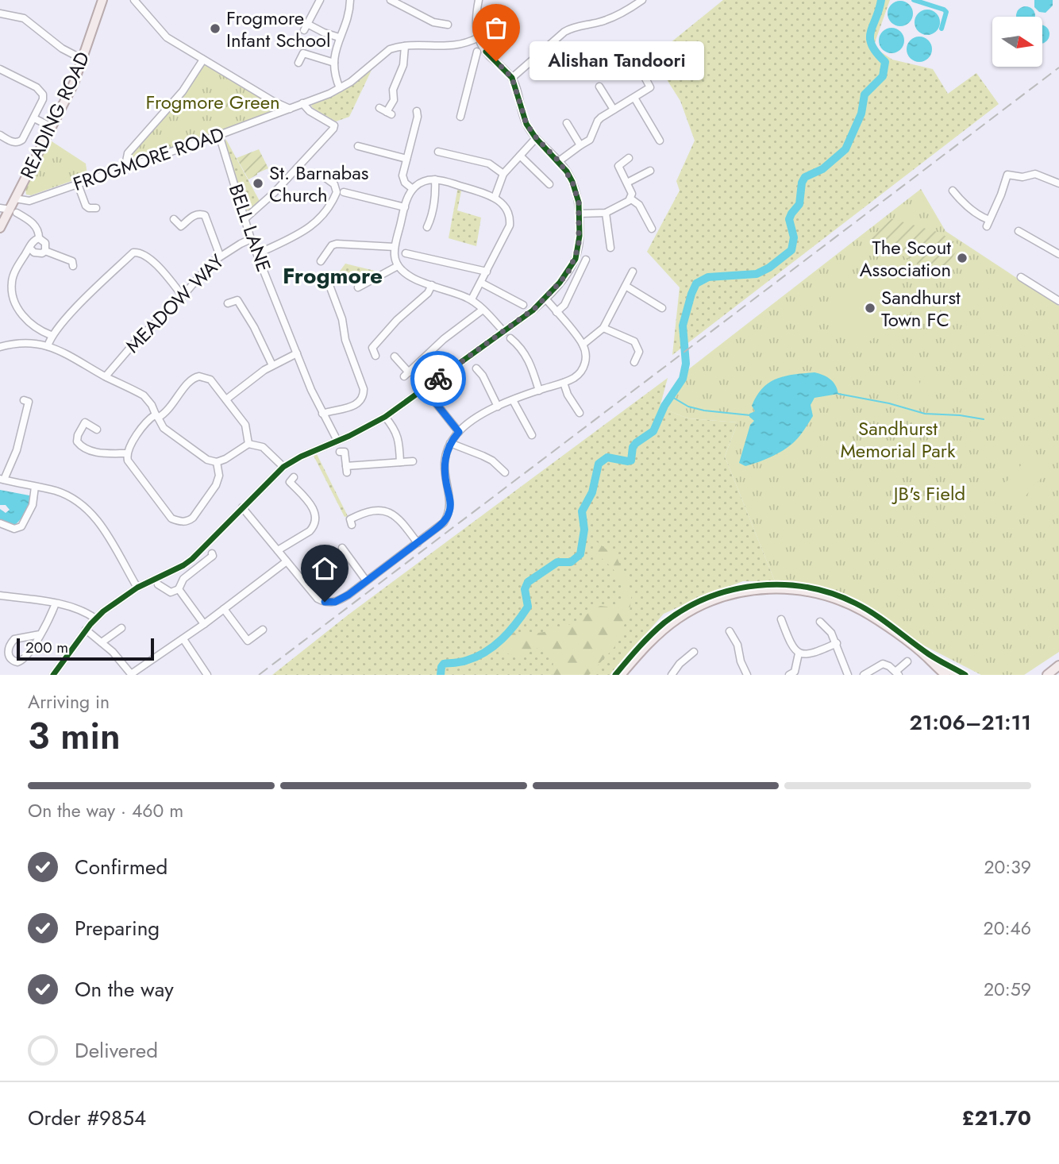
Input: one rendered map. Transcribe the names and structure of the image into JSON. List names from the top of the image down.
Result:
{
  "streets": {
    "main road": ["READING ROAD"],
    "street": ["FROGMORE ROAD", "BELL LANE", "MEADOW WAY"]
  },
  "crossings": [
    ["READING ROAD", "FROGMORE ROAD"],
    ["FROGMORE ROAD", "BELL LANE"],
    ["BELL LANE", "MEADOW WAY"]
  ],
  "districts": ["Frogmore"],
  "parks": ["Frogmore Green", "Sandhurst Memorial Park", "JB's Field"],
  "places": [
    "Frogmore Infant School",
    "Alishan Tandoori",
    "St. Barnabas Church",
    "The Scout Association",
    "Sandhurst Town FC"
  ],
  "scale_bar": "200 m",
  "north": "right",
  "page": {
    "bubble": "Alishan Tandoori",
    "scale": "200 m",
    "heading": ["3 min", "Arriving in", "21:06–21:11"],
    "panel": ["Order #9854", "£21.70"],
    "bar": "On the way · 460 m",
    "list": [
      ["Confirmed", "20:39"],
      ["Preparing", "20:46"],
      ["On the way", "20:59"],
      "Delivered"
    ]
  }
}
